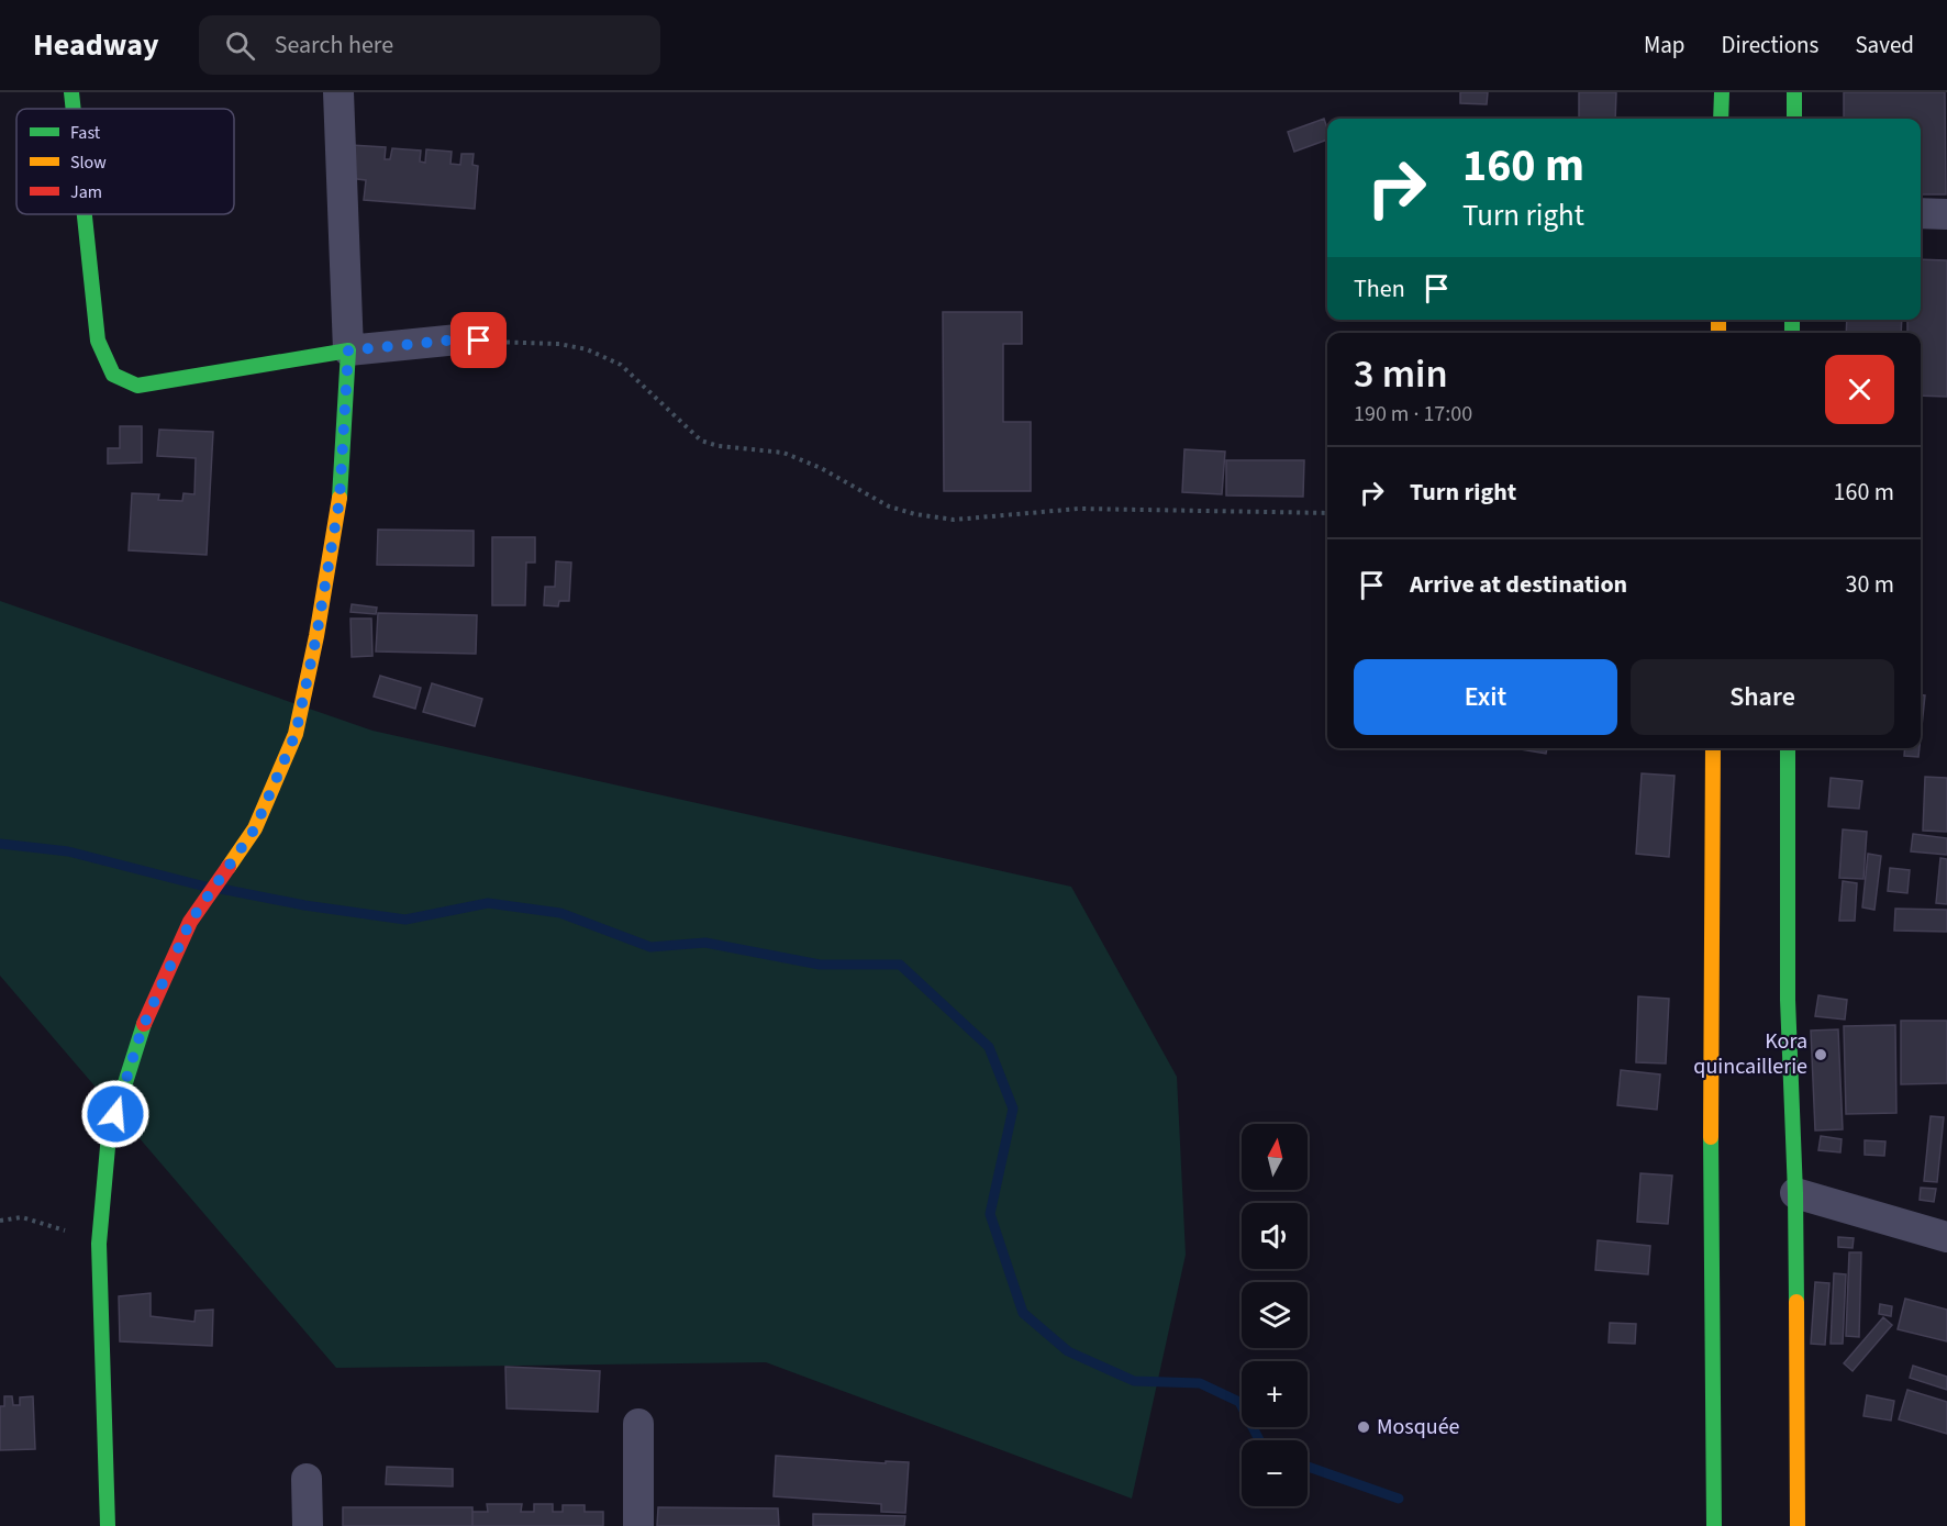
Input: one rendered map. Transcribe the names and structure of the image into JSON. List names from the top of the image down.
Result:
{
  "places": ["Kora quincaillerie", "Mosquée"],
  "legend": ["Fast", "Slow", "Jam"],
  "north": "top",
  "page": {
    "header": "Headway",
    "search": "Search here",
    "nav": ["Map", "Directions", "Saved"],
    "turn": ["160 m", "Turn right"],
    "then": "Then",
    "heading": ["3 min", "190 m · 17:00"],
    "list": [
      {
        "name": "Turn right",
        "value": "160 m"
      },
      {
        "name": "Arrive at destination",
        "value": "30 m"
      }
    ],
    "buttons": ["Exit", "Share"],
    "map_buttons": ["+", "−"]
  }
}
